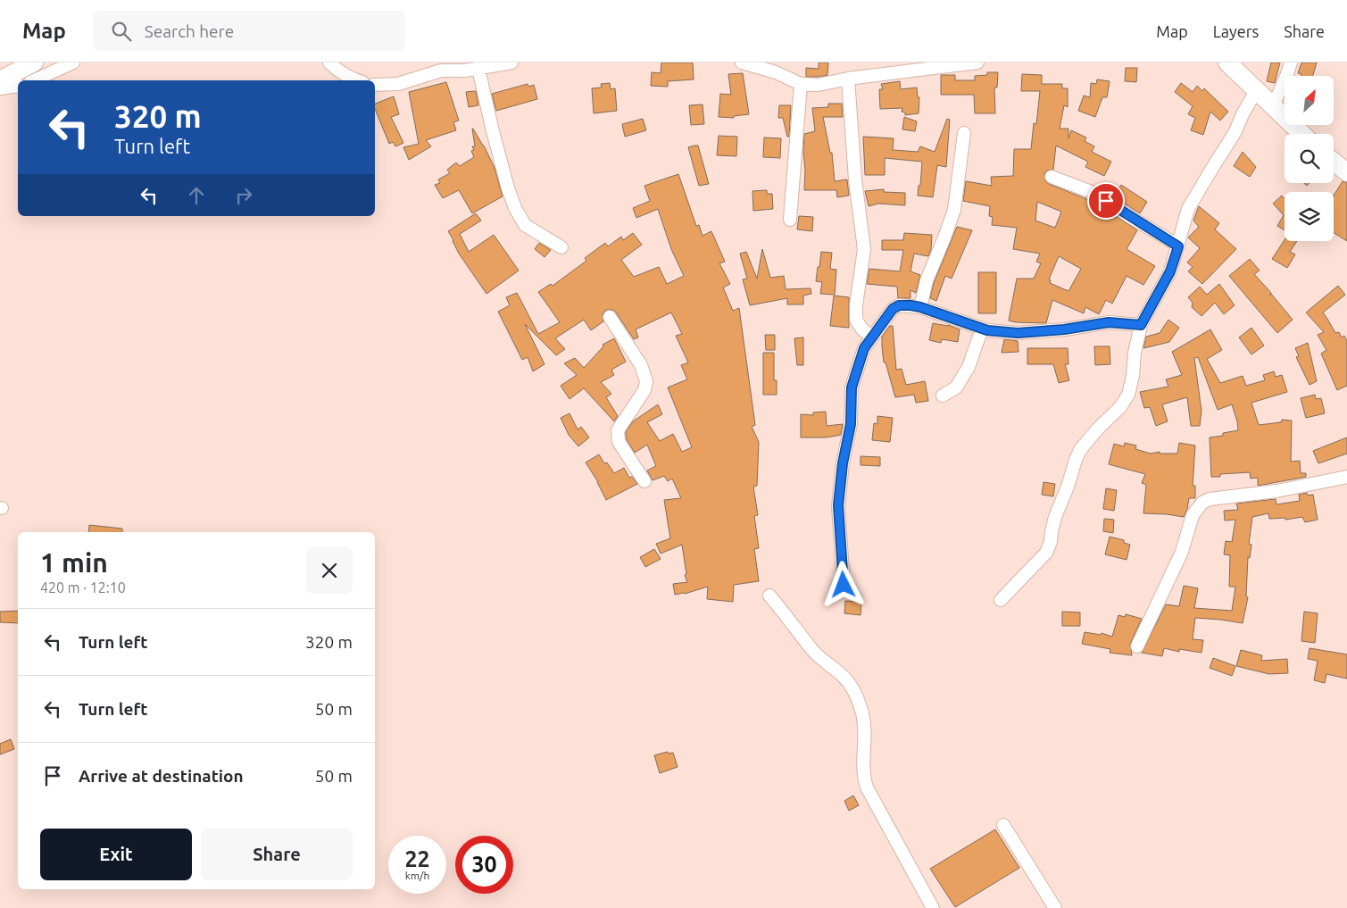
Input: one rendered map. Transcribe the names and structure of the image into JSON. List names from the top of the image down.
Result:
{
  "north": "top right",
  "page": {
    "header": "Map",
    "search": "Search here",
    "nav": ["Map", "Layers", "Share"],
    "turn": ["320 m", "Turn left"],
    "heading": ["1 min", "420 m · 12:10"],
    "list": [
      {
        "name": "Turn left",
        "value": "320 m"
      },
      {
        "name": "Turn left",
        "value": "50 m"
      },
      {
        "name": "Arrive at destination",
        "value": "50 m"
      }
    ],
    "buttons": ["Exit", "Share"],
    "speed": "22 km/h",
    "limit": "30"
  }
}
